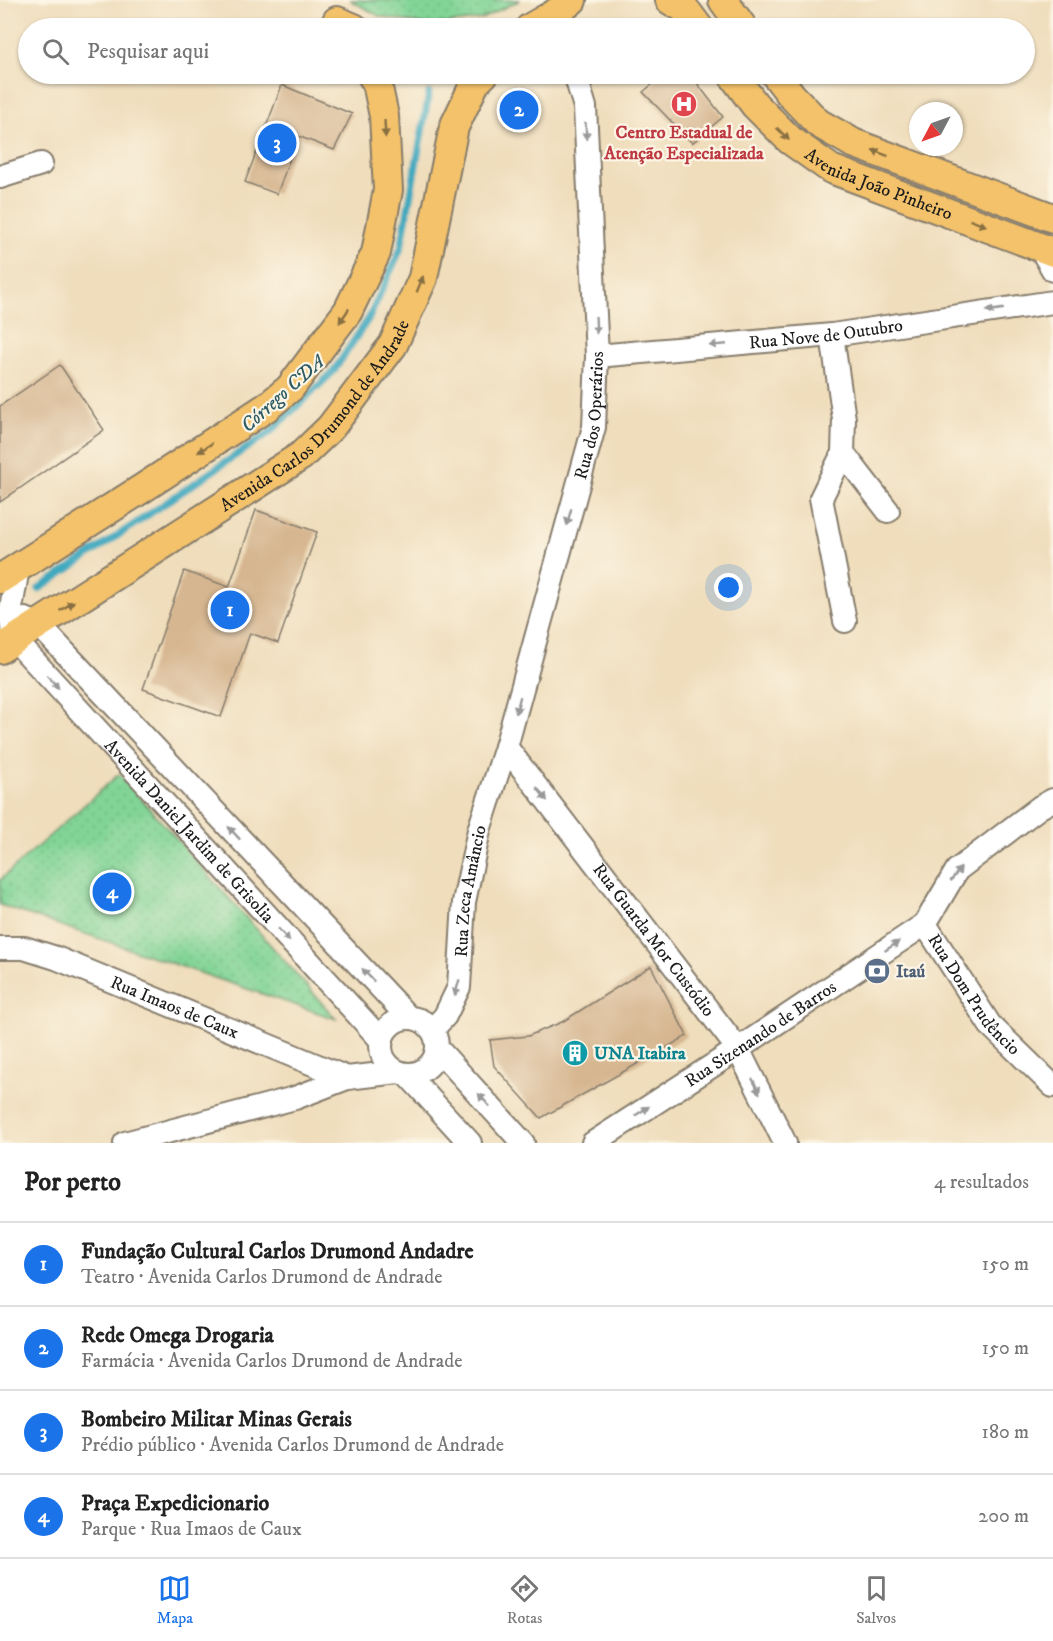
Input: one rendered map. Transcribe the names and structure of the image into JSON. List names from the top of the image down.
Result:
{
  "streets": {
    "main road": ["Avenida João Pinheiro", "Avenida Carlos Drumond de Andrade"],
    "street": [
      "Rua Nove de Outubro",
      "Rua dos Operários",
      "Avenida Daniel Jardim de Grisolia",
      "Rua Zeca Amâncio",
      "Rua Guarda Mor Custódio",
      "Rua Dom Prudêncio",
      "Rua Imaos de Caux",
      "Rua Sizenando de Barros"
    ]
  },
  "crossings": [
    ["Rua Nove de Outubro", "Rua dos Operários"],
    ["Avenida Carlos Drumond de Andrade", "Avenida Daniel Jardim de Grisolia"],
    ["Rua dos Operários", "Rua Zeca Amâncio"],
    ["Rua dos Operários", "Rua Guarda Mor Custódio"],
    ["Avenida Daniel Jardim de Grisolia", "Rua Zeca Amâncio"],
    ["Rua Zeca Amâncio", "Rua Guarda Mor Custódio"],
    ["Rua Guarda Mor Custódio", "Rua Sizenando de Barros"],
    ["Rua Dom Prudêncio", "Rua Sizenando de Barros"]
  ],
  "one_way": [
    "Rua Nove de Outubro",
    "Rua dos Operários",
    "Rua Zeca Amâncio",
    "Rua Guarda Mor Custódio",
    "Rua Sizenando de Barros"
  ],
  "water": ["Córrego CDA"],
  "places": {
    "hospital": ["Centro Estadual de Atenção Especializada"],
    "bank": ["Itaú"],
    "building": ["UNA Itabira"]
  },
  "north": "bottom left",
  "page": {
    "search": "Pesquisar aqui",
    "pins": [
      "2",
      "3",
      "1",
      "4"
    ],
    "heading": ["Por perto", "4 resultados"],
    "list": [
      {
        "mark": "1",
        "name": "Fundação Cultural Carlos Drumond Andadre",
        "note": "Teatro · Avenida Carlos Drumond de Andrade",
        "value": "150 m"
      },
      {
        "mark": "2",
        "name": "Rede Omega Drogaria",
        "note": "Farmácia · Avenida Carlos Drumond de Andrade",
        "value": "150 m"
      },
      {
        "mark": "3",
        "name": "Bombeiro Militar Minas Gerais",
        "note": "Prédio público · Avenida Carlos Drumond de Andrade",
        "value": "180 m"
      },
      {
        "mark": "4",
        "name": "Praça Expedicionario",
        "note": "Parque · Rua Imaos de Caux",
        "value": "200 m"
      }
    ],
    "nav": ["Mapa", "Rotas", "Salvos"]
  }
}
